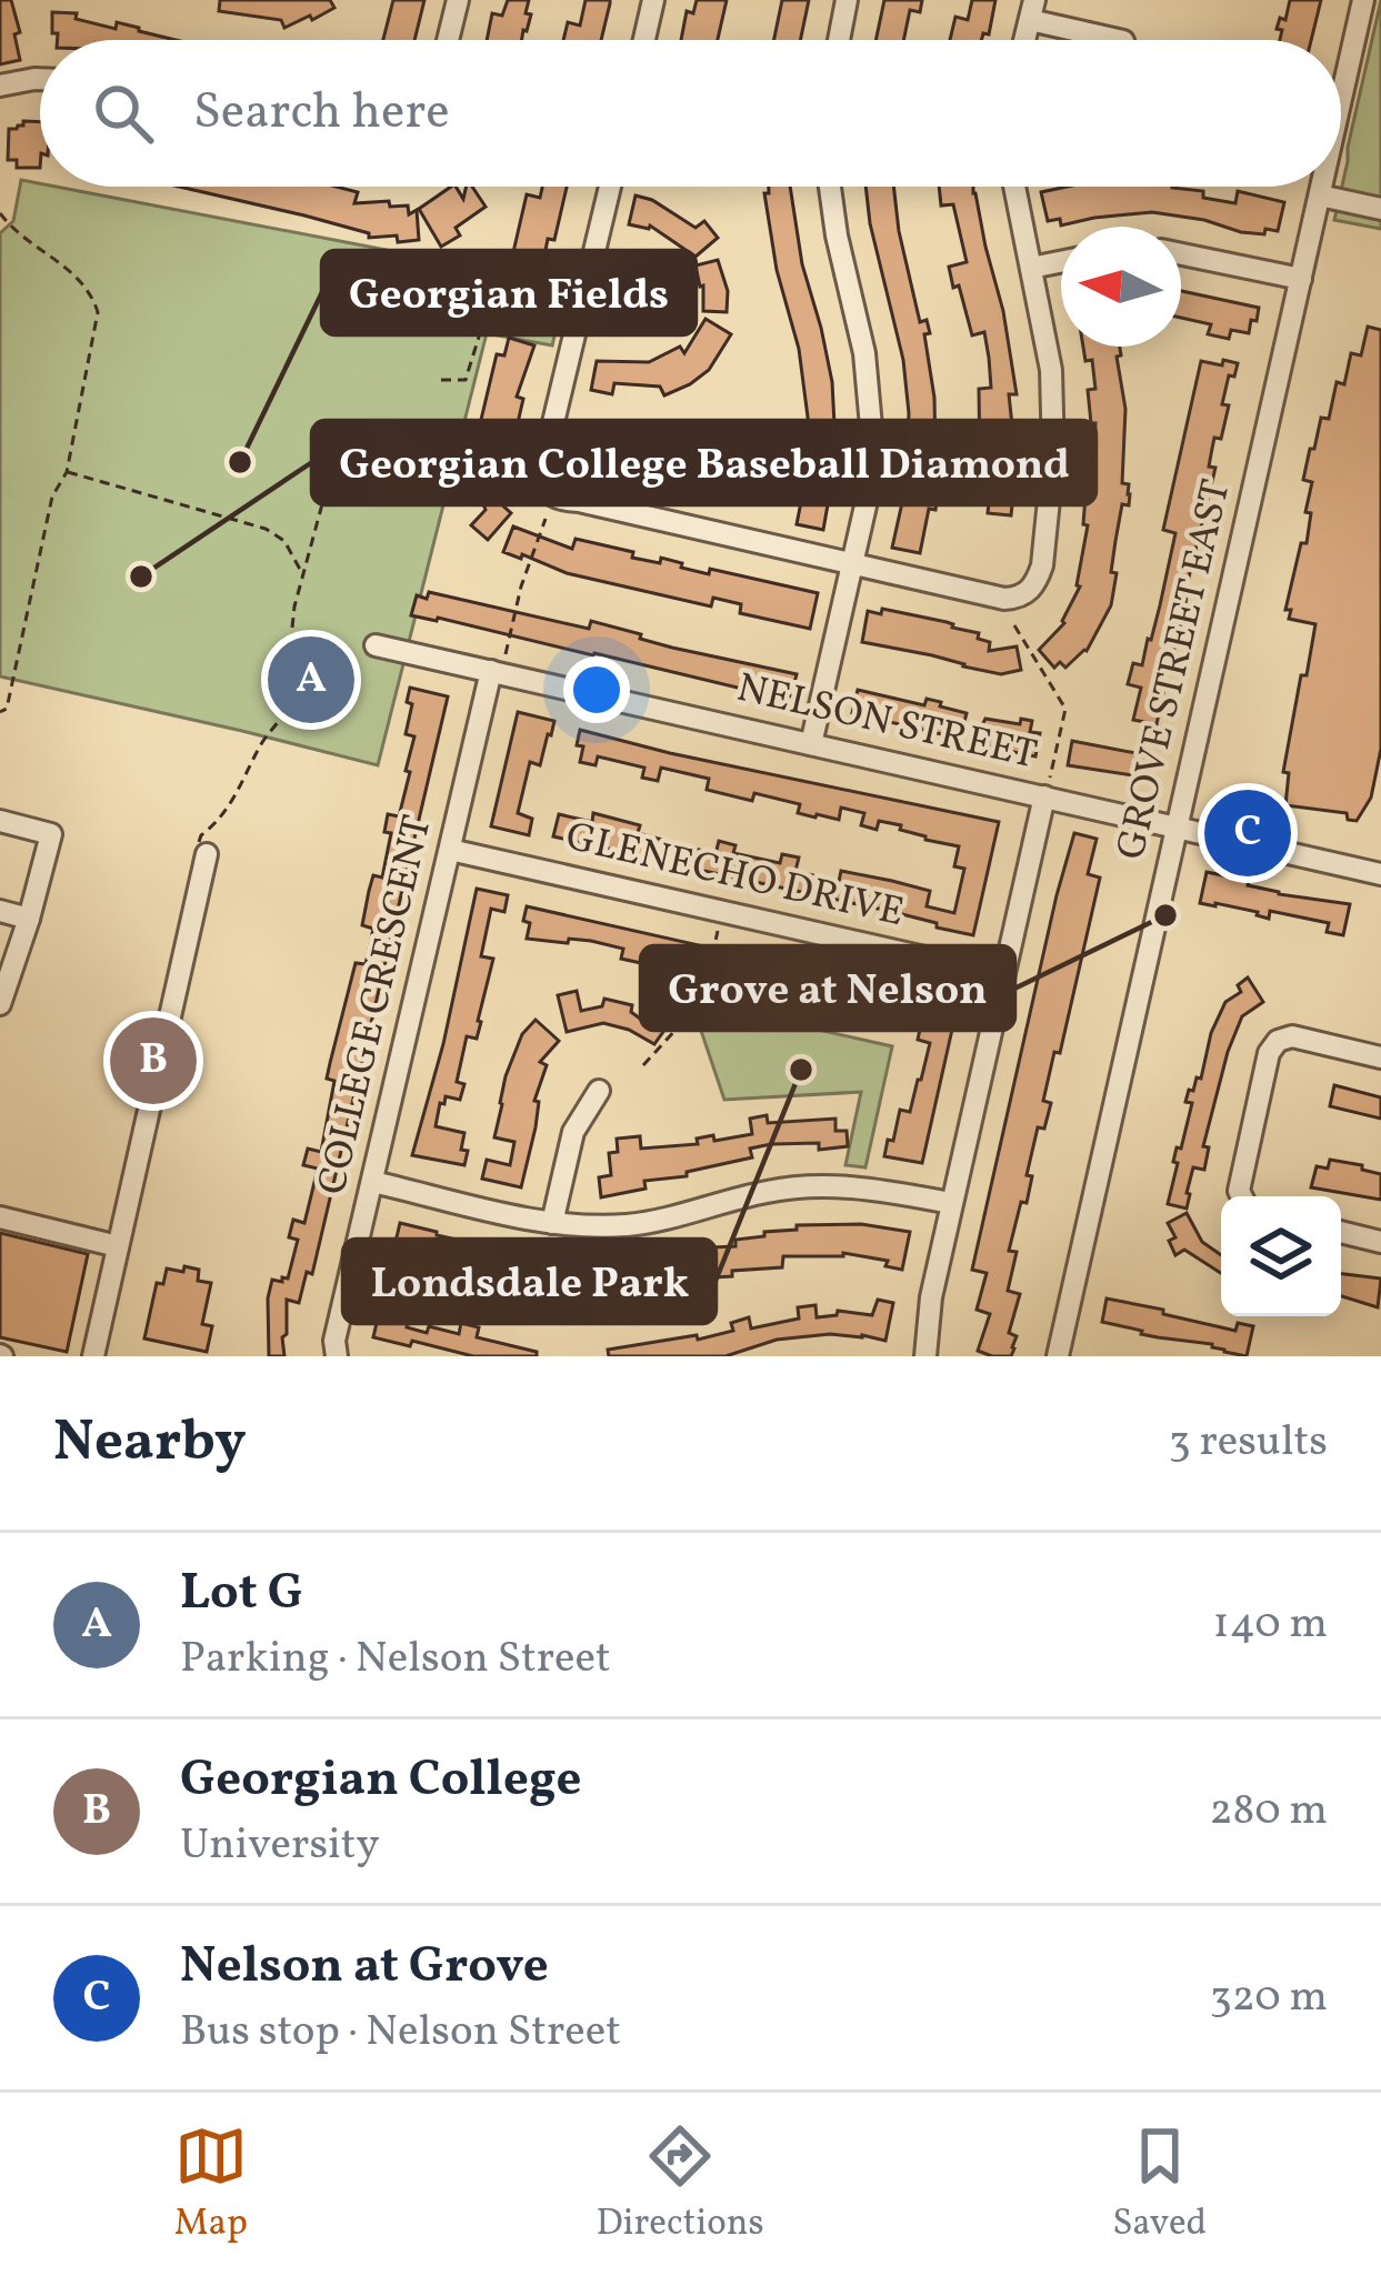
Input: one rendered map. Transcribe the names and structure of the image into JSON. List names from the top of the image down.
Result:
{
  "streets": {
    "street": [
      "GROVE STREET EAST",
      "NELSON STREET",
      "GLENECHO DRIVE",
      "COLLEGE CRESCENT"
    ]
  },
  "crossings": [
    ["GROVE STREET EAST", "NELSON STREET"],
    ["NELSON STREET", "COLLEGE CRESCENT"],
    ["GLENECHO DRIVE", "COLLEGE CRESCENT"]
  ],
  "places": [
    "Georgian Fields",
    "Georgian College Baseball Diamond",
    "Grove at Nelson",
    "Londsdale Park"
  ],
  "north": "left",
  "page": {
    "search": "Search here",
    "pins": ["A", "C", "B"],
    "heading": ["Nearby", "3 results"],
    "list": [
      {
        "mark": "A",
        "name": "Lot G",
        "note": "Parking · Nelson Street",
        "value": "140 m"
      },
      {
        "mark": "B",
        "name": "Georgian College",
        "note": "University",
        "value": "280 m"
      },
      {
        "mark": "C",
        "name": "Nelson at Grove",
        "note": "Bus stop · Nelson Street",
        "value": "320 m"
      }
    ],
    "nav": ["Map", "Directions", "Saved"]
  }
}
